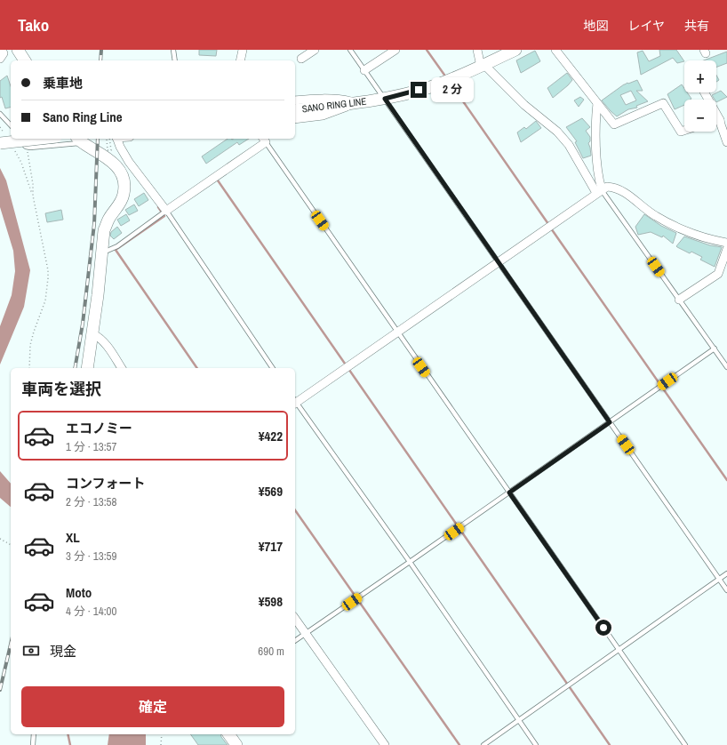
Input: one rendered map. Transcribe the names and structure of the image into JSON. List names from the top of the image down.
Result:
{
  "streets": {
    "street": ["SANO RING LINE"]
  },
  "page": {
    "header": "Tako",
    "nav": ["地図", "レイヤ", "共有"],
    "map_buttons": ["+", "−"],
    "banner": ["乗車地", "Sano Ring Line"],
    "bubble": "2 分",
    "heading": "車両を選択",
    "list": [
      {
        "name": "エコノミー",
        "note": "1 分 · 13:57",
        "value": "¥422"
      },
      {
        "name": "コンフォート",
        "note": "2 分 · 13:58",
        "value": "¥569"
      },
      {
        "name": "XL",
        "note": "3 分 · 13:59",
        "value": "¥717"
      },
      {
        "name": "Moto",
        "note": "4 分 · 14:00",
        "value": "¥598"
      }
    ],
    "pay": ["現金", "690 m"],
    "buttons": "確定"
  }
}
